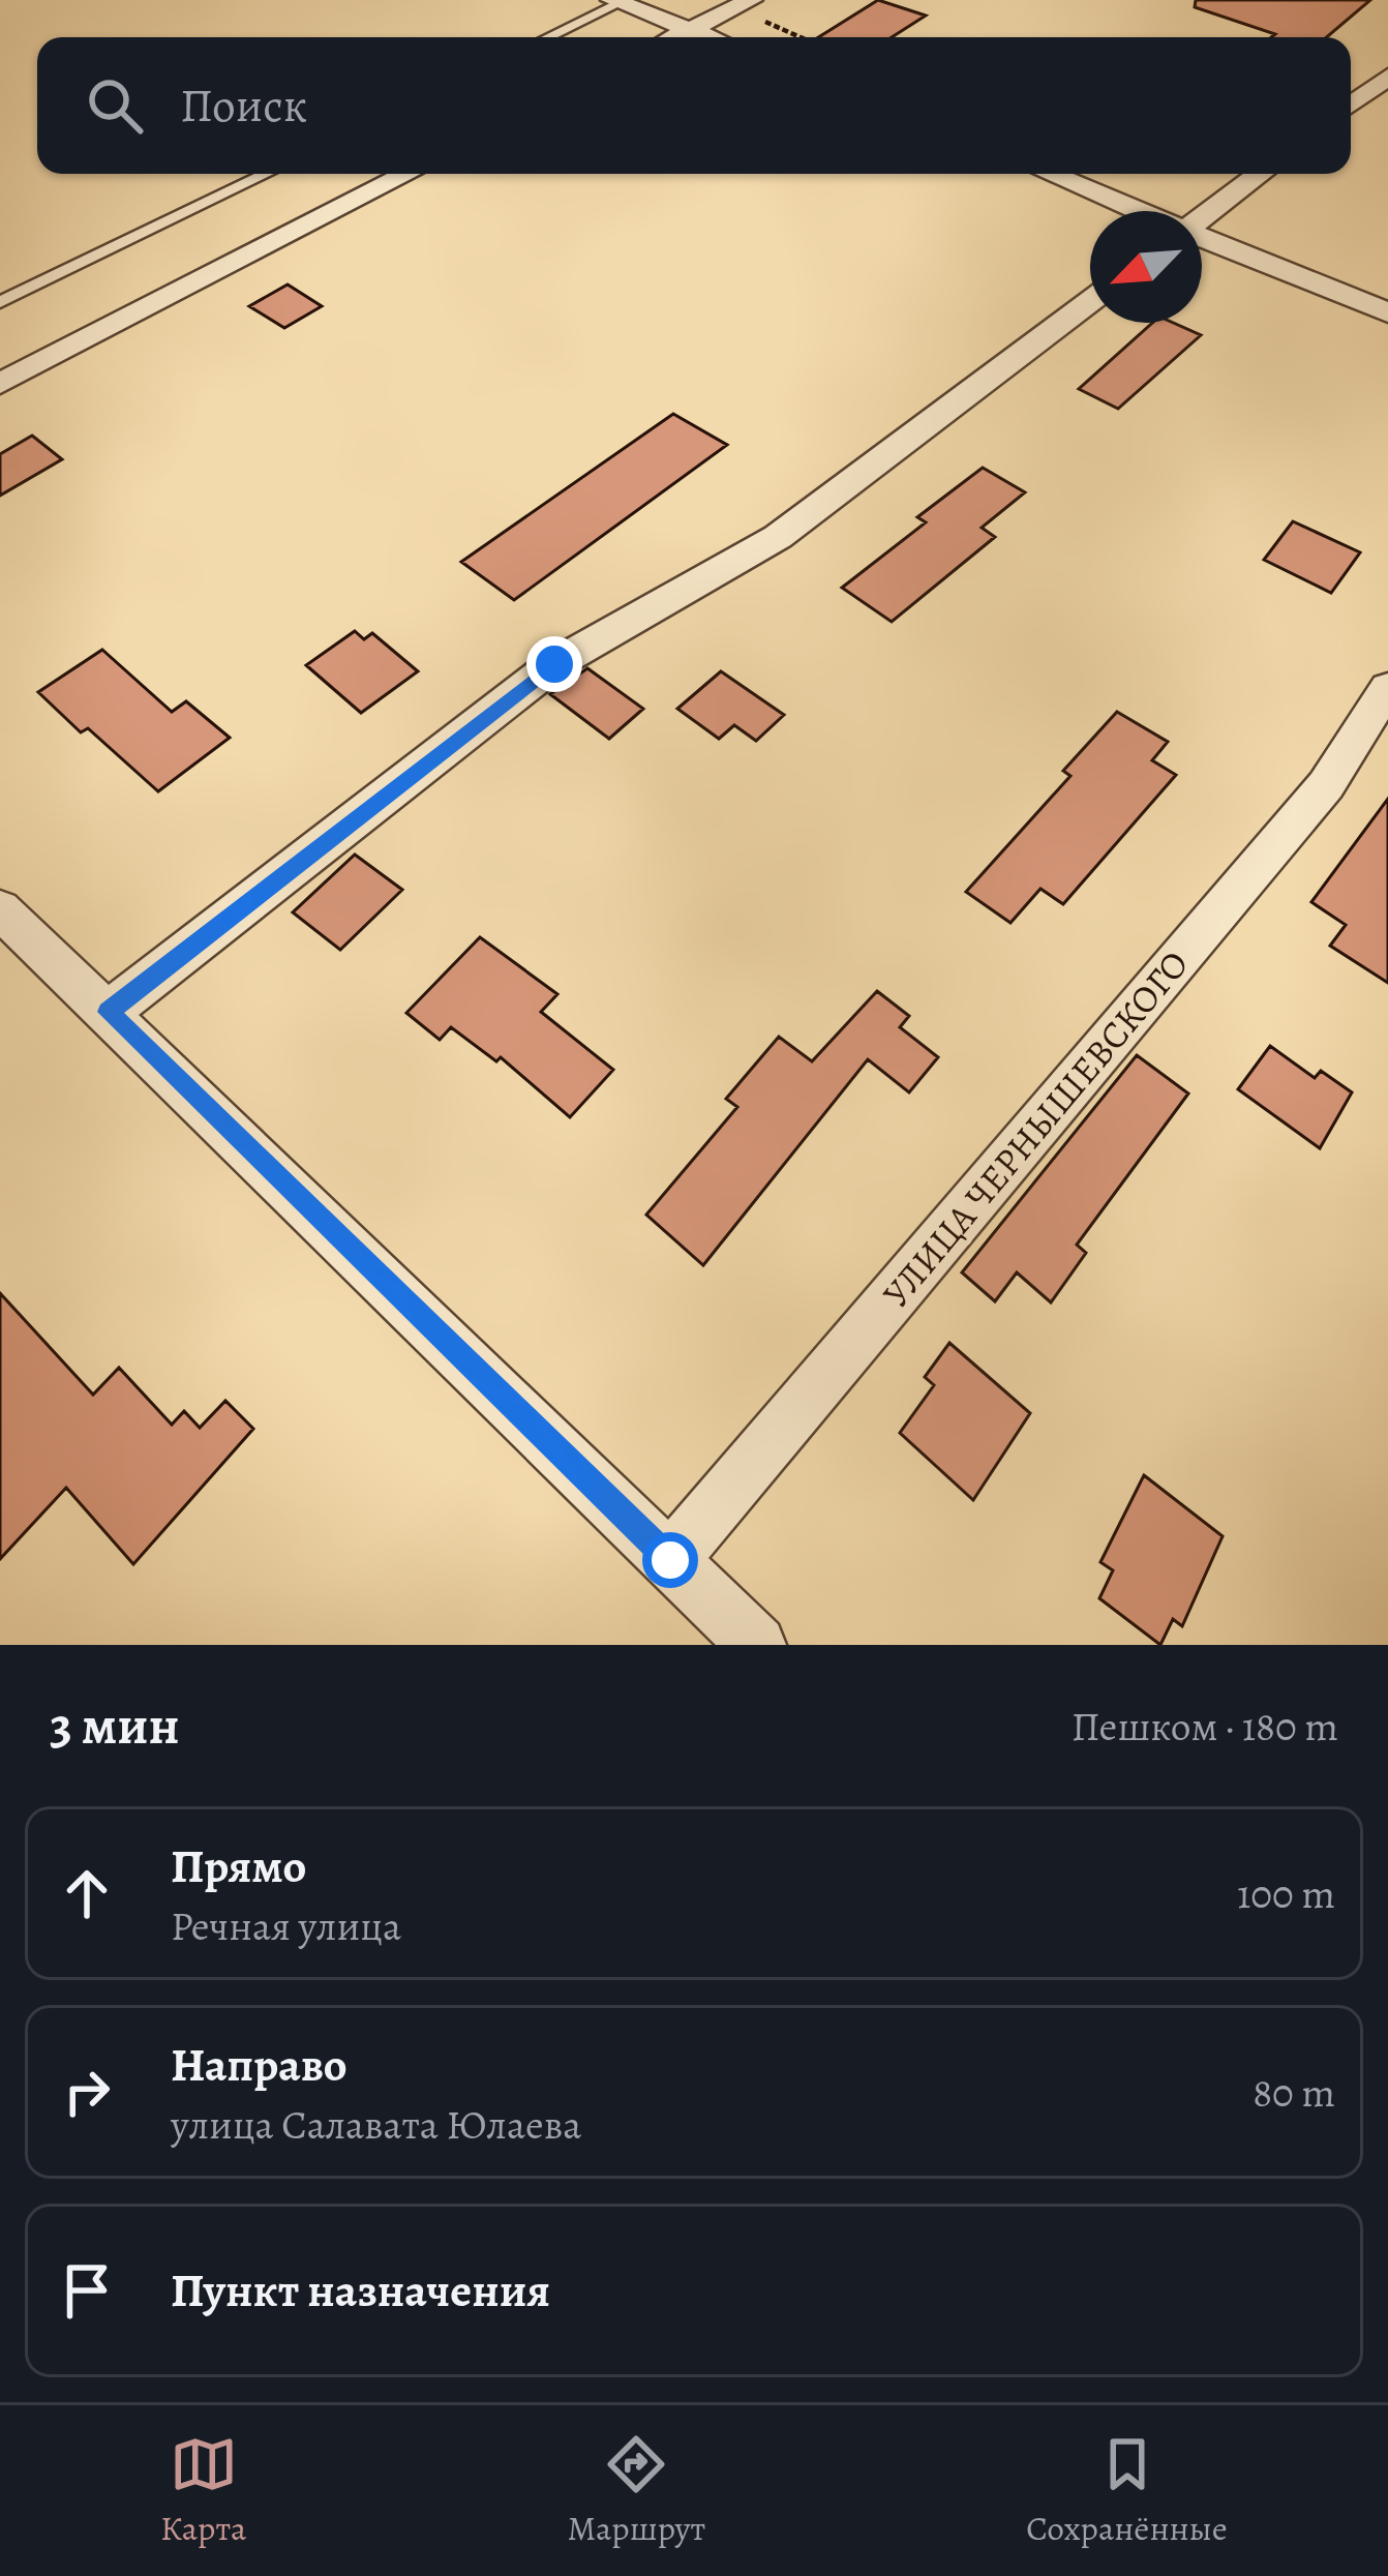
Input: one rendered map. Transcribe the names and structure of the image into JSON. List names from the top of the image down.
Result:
{
  "streets": {
    "street": ["УЛИЦА ЧЕРНЫШЕВСКОГО"]
  },
  "north": "bottom left",
  "page": {
    "search": "Поиск",
    "heading": ["3 мин", "Пешком · 180 m"],
    "list": [
      ["Прямо", "Речная улица", "100 m"],
      ["Направо", "улица Салавата Юлаева", "80 m"],
      "Пункт назначения"
    ],
    "nav": ["Карта", "Маршрут", "Сохранённые"]
  }
}
